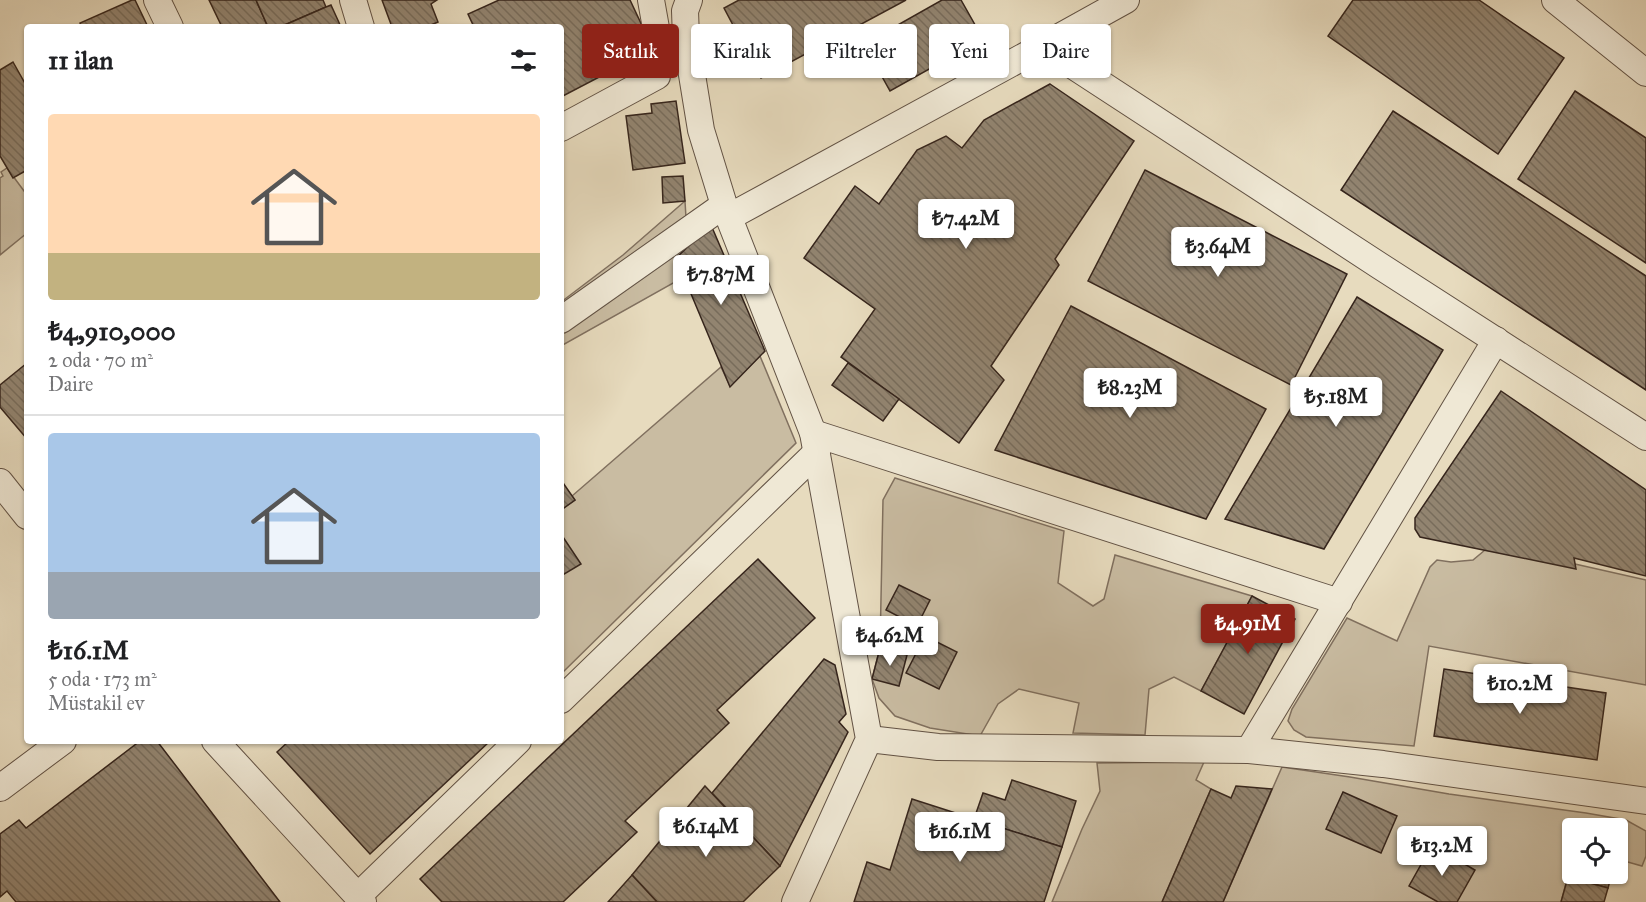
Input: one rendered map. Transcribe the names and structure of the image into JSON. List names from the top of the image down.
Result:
{
  "page": {
    "chip": [
      "Satılık",
      "Kiralık",
      "Filtreler",
      "Yeni",
      "Daire"
    ],
    "heading": "11 ilan",
    "list": [
      {
        "name": "₺4,910,000",
        "note": "2 oda · 70 m² · Daire"
      },
      {
        "name": "₺16.1M",
        "note": "5 oda · 173 m² · Müstakil ev"
      }
    ],
    "price": [
      "₺7.42M",
      "₺3.64M",
      "₺7.87M",
      "₺8.23M",
      "₺5.18M",
      "₺4.91M",
      "₺4.62M",
      "₺10.2M",
      "₺6.14M",
      "₺16.1M",
      "₺13.2M"
    ]
  }
}
